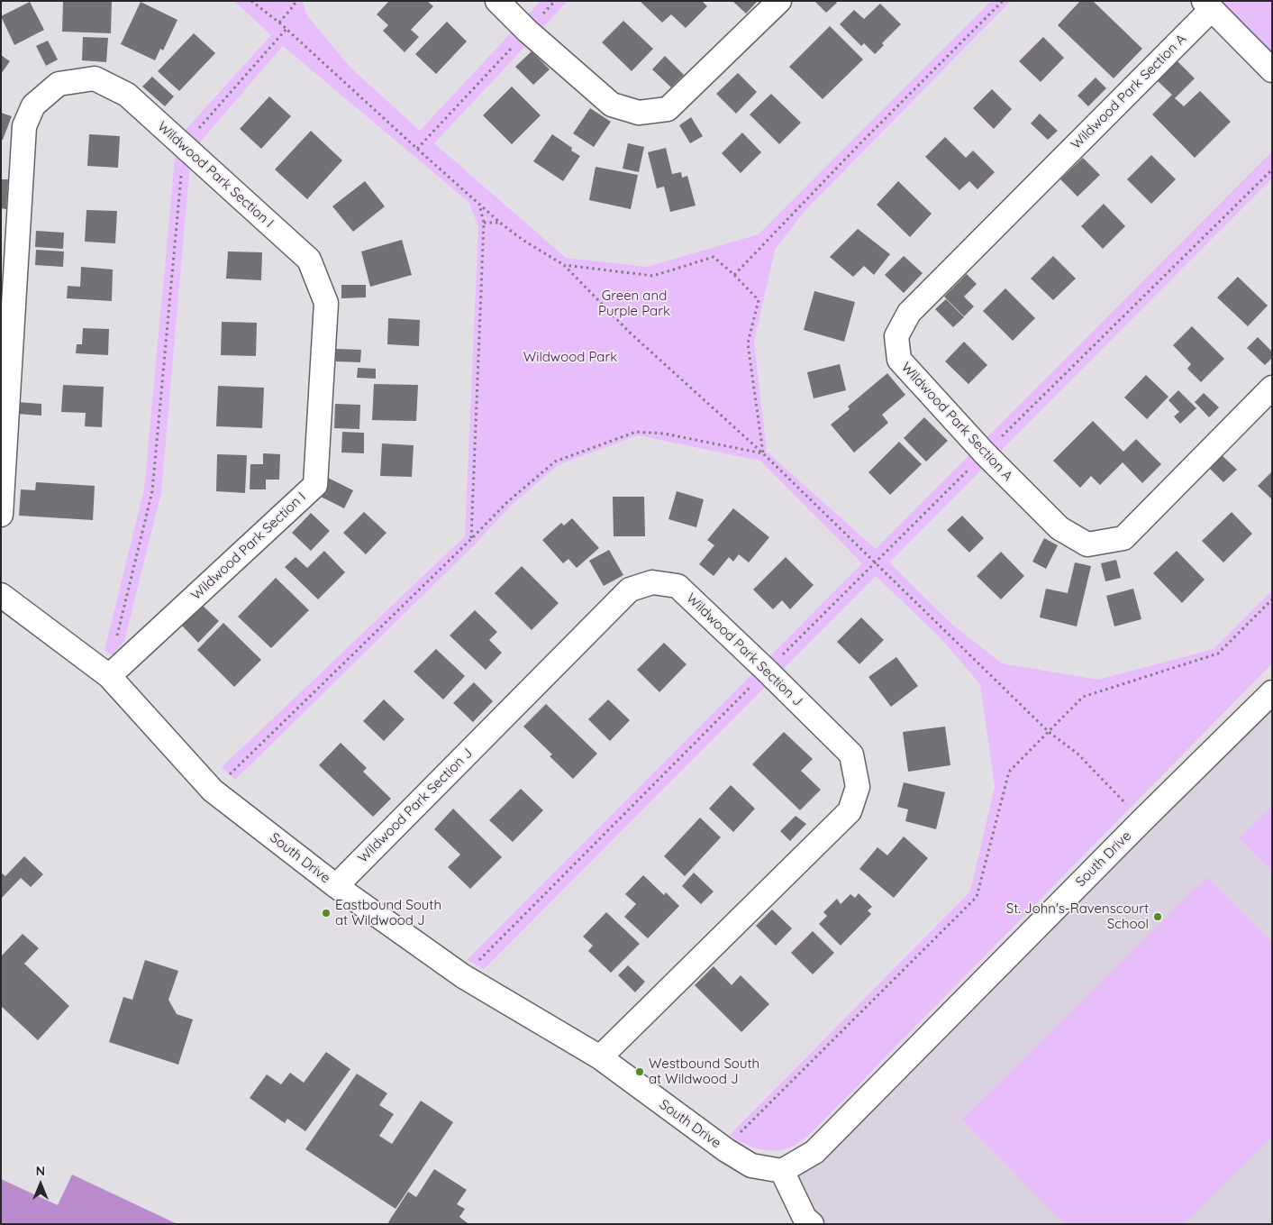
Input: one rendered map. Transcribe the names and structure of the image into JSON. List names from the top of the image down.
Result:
{
  "streets": {
    "street": [
      "Wildwood Park Section A",
      "Wildwood Park Section I",
      "Wildwood Park Section J",
      "South Drive"
    ]
  },
  "crossings": [
    ["Wildwood Park Section I", "South Drive"],
    ["Wildwood Park Section J", "South Drive"]
  ],
  "parks": ["Green and Purple Park", "Wildwood Park"],
  "places": ["Eastbound South at Wildwood J", "St. John's-Ravenscourt School", "Westbound South at Wildwood J"],
  "north": "top"
}
